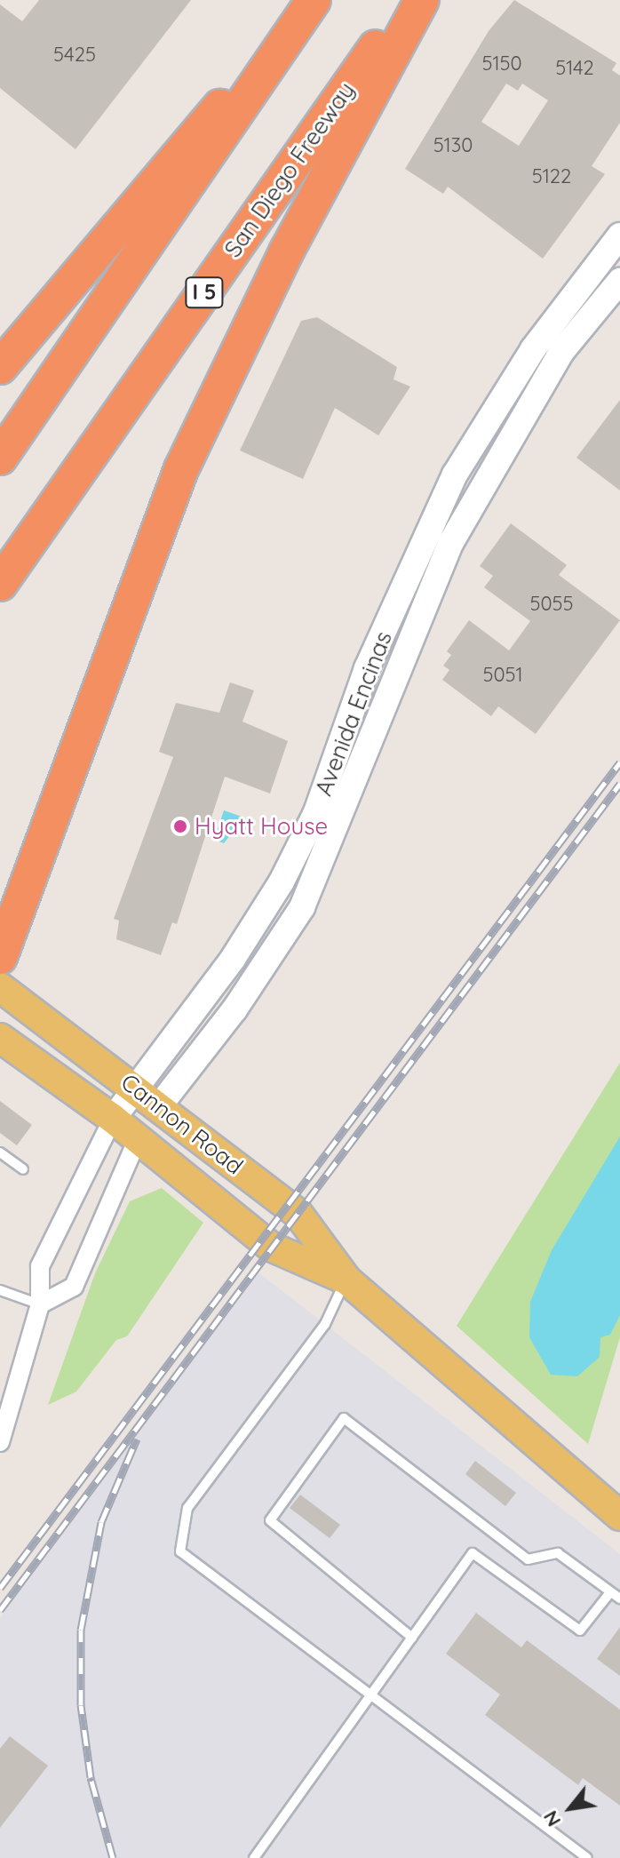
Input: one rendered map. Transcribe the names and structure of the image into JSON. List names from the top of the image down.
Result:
{
  "streets": {
    "highway": ["San Diego Freeway", "I 5"],
    "main road": ["Cannon Road"],
    "street": ["Avenida Encinas"]
  },
  "crossings": [
    ["Avenida Encinas", "Cannon Road"]
  ],
  "places": ["Hyatt House"],
  "house_numbers": [
    "5425",
    "5150",
    "5142",
    "5130",
    "5122",
    "5055",
    "5051"
  ],
  "north": "bottom left"
}
